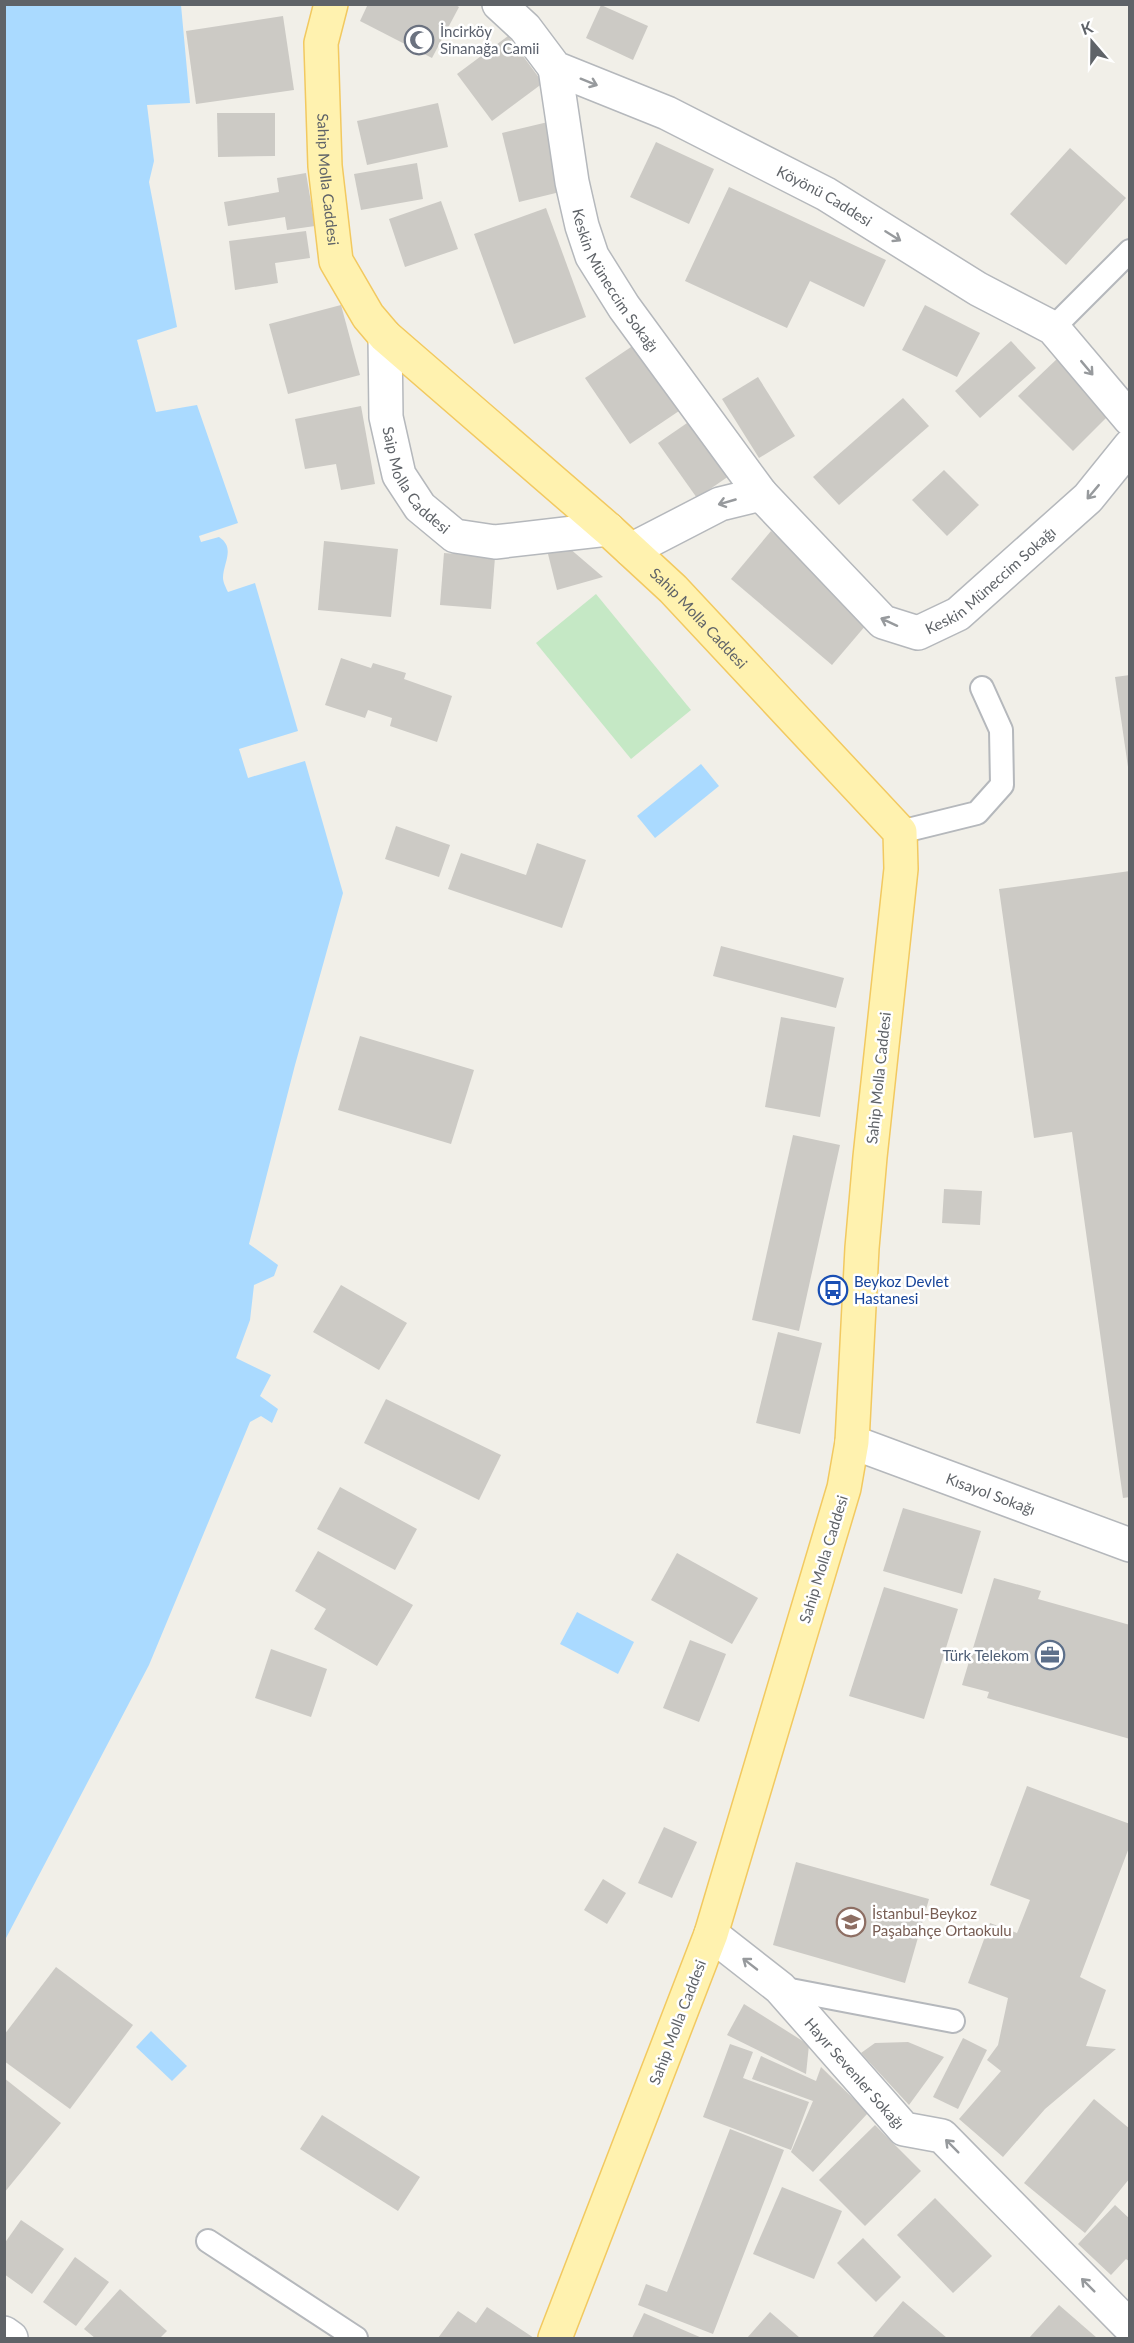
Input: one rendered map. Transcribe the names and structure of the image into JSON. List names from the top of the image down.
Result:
{
  "streets": {
    "main road": ["Sahip Molla Caddesi"],
    "street": [
      "Köyönü Caddesi",
      "Keskin Müneccim Sokağı",
      "Saip Molla Caddesi",
      "Kısayol Sokağı",
      "Hayır Sevenler Sokağı"
    ]
  },
  "crossings": [
    ["Sahip Molla Caddesi", "Saip Molla Caddesi"],
    ["Sahip Molla Caddesi", "Kısayol Sokağı"],
    ["Sahip Molla Caddesi", "Hayır Sevenler Sokağı"],
    ["Köyönü Caddesi", "Keskin Müneccim Sokağı"]
  ],
  "one_way": ["Köyönü Caddesi", "Hayır Sevenler Sokağı"],
  "places": {
    "mosque": ["İncirköy Sinanağa Camii"],
    "bus stop": ["Beykoz Devlet Hastanesi"],
    "office": ["Türk Telekom"],
    "school or university": ["İstanbul-Beykoz Paşabahçe Ortaokulu"]
  },
  "north": "top"
}
